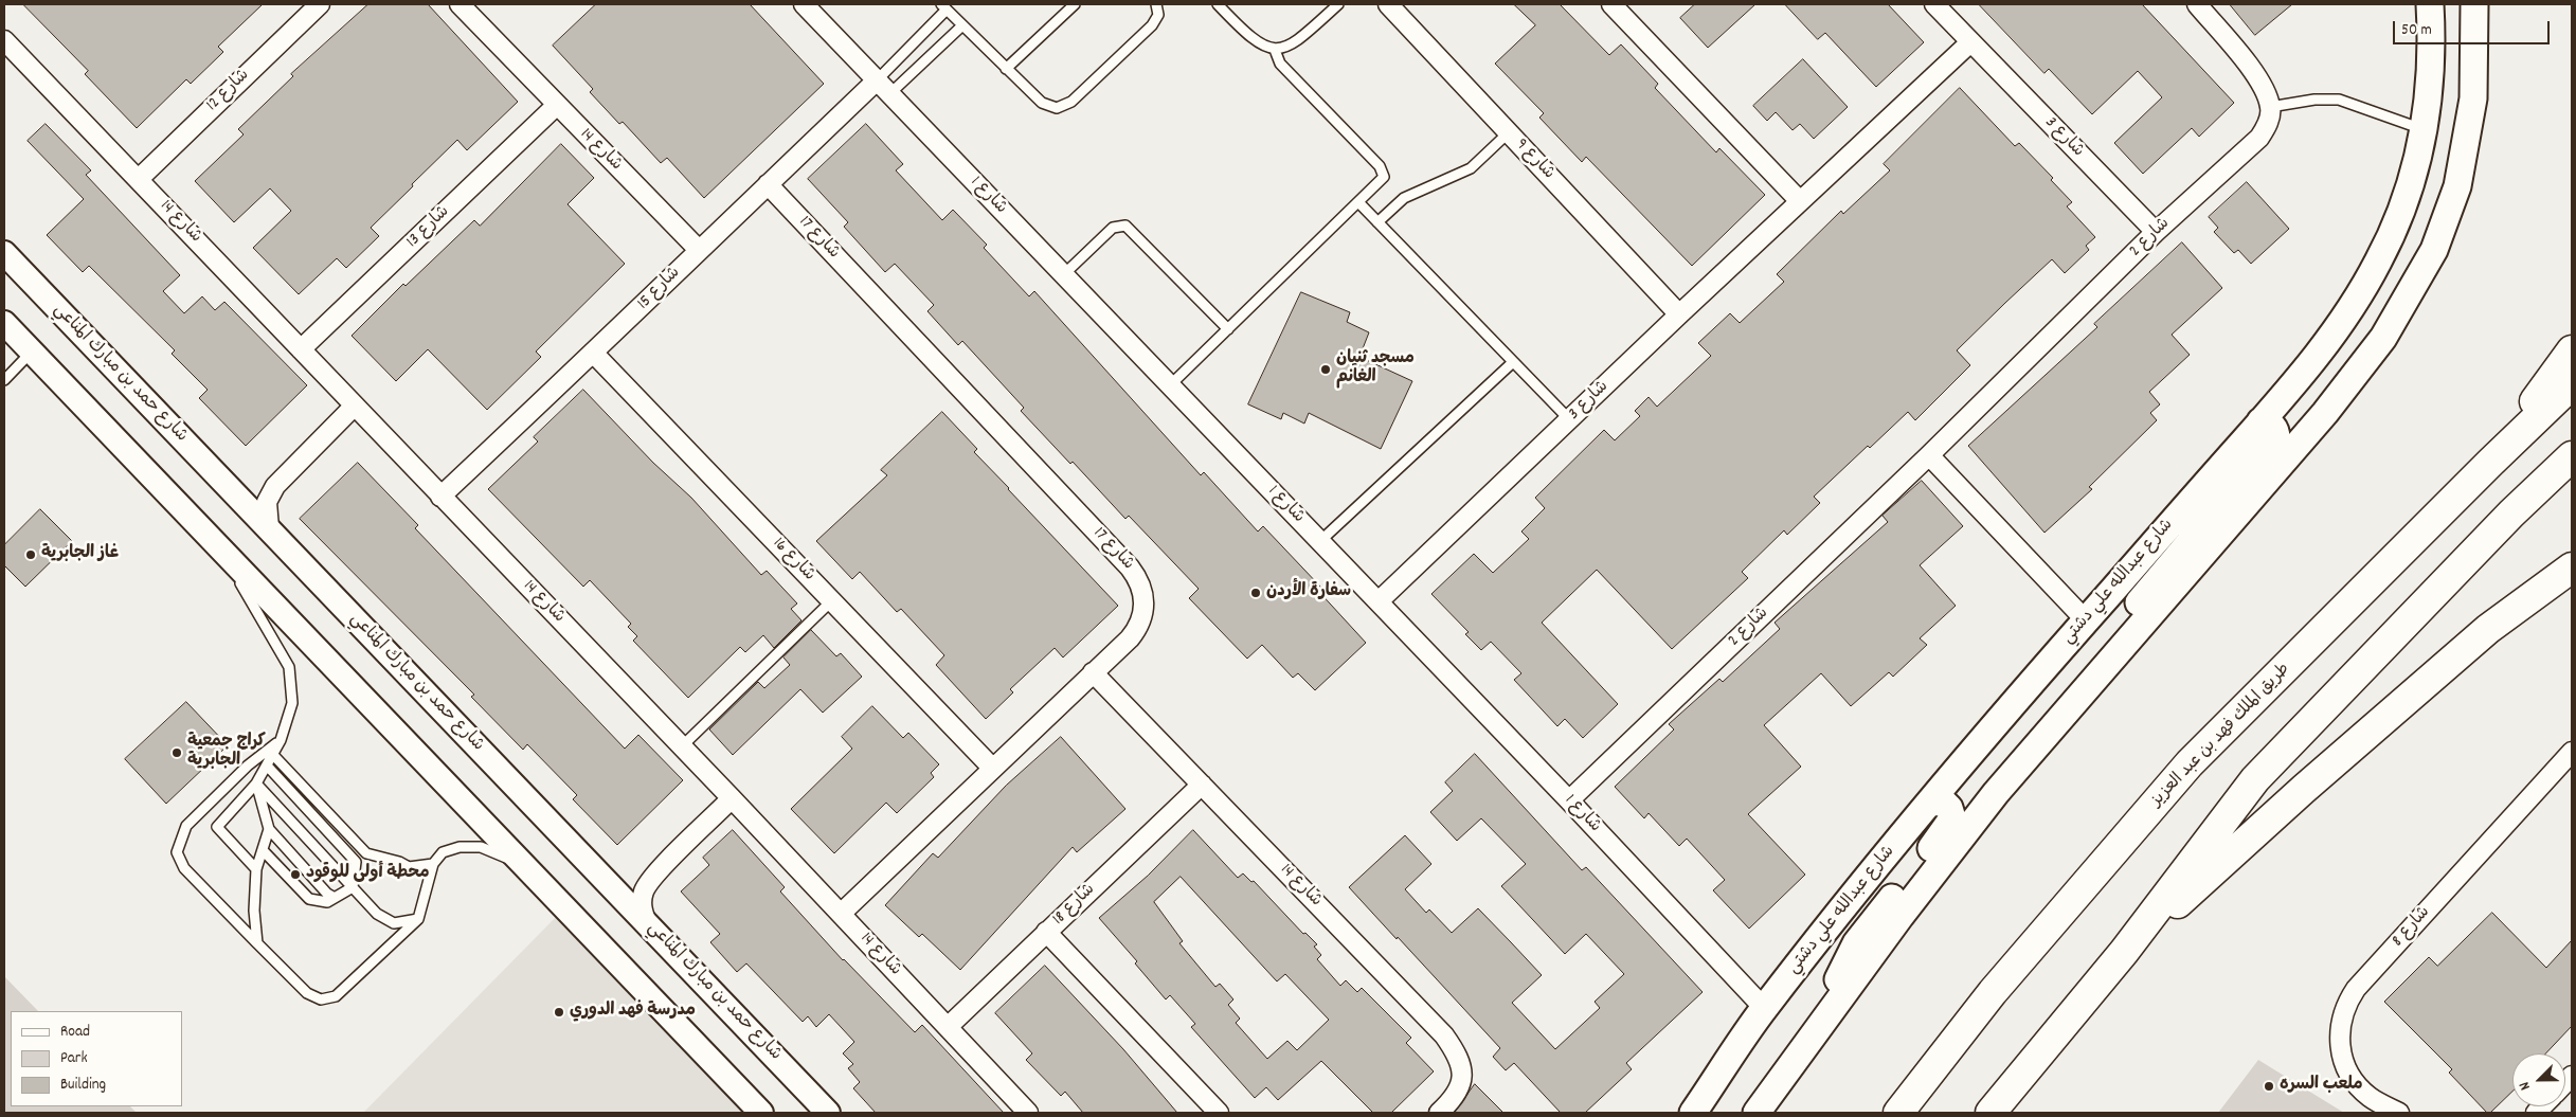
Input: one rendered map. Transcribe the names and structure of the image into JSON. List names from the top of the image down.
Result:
{
  "streets": {
    "highway": ["طريق الملك فهد بن عبد العزيز"],
    "main road": ["شارع عبدالله علي دشتي"],
    "street": [
      "شارع 12",
      "شارع 3",
      "شارع 14",
      "شارع 9",
      "شارع 1",
      "شارع 13",
      "شارع 17",
      "شارع 2",
      "شارع 15",
      "شارع حمد بن مبارك المناعي",
      "شارع 16",
      "شارع 18",
      "شارع 8"
    ]
  },
  "crossings": [
    ["شارع 12", "شارع 14"],
    ["شارع 3", "شارع 9"],
    ["شارع 3", "شارع 1"],
    ["شارع 3", "شارع 2"],
    ["شارع 14", "شارع 13"],
    ["شارع 14", "شارع 17"],
    ["شارع 14", "شارع 15"],
    ["شارع 14", "شارع 18"],
    ["شارع 1", "شارع 2"],
    ["شارع 1", "شارع 15"],
    ["شارع 1", "شارع عبدالله علي دشتي"],
    ["شارع 17", "شارع 15"],
    ["شارع 17", "شارع 16"],
    ["شارع 15", "شارع 16"]
  ],
  "places": [
    "مسجد ثنيان الغانم",
    "غاز الجابرية",
    "سفارة الأردن",
    "كراج جمعية الجابرية",
    "محطة أولى للوقود",
    "مدرسة فهد الدوري",
    "ملعب السره"
  ],
  "legend": ["Road", "Park", "Building"],
  "scale_bar": "50 m",
  "north": "bottom left"
}
